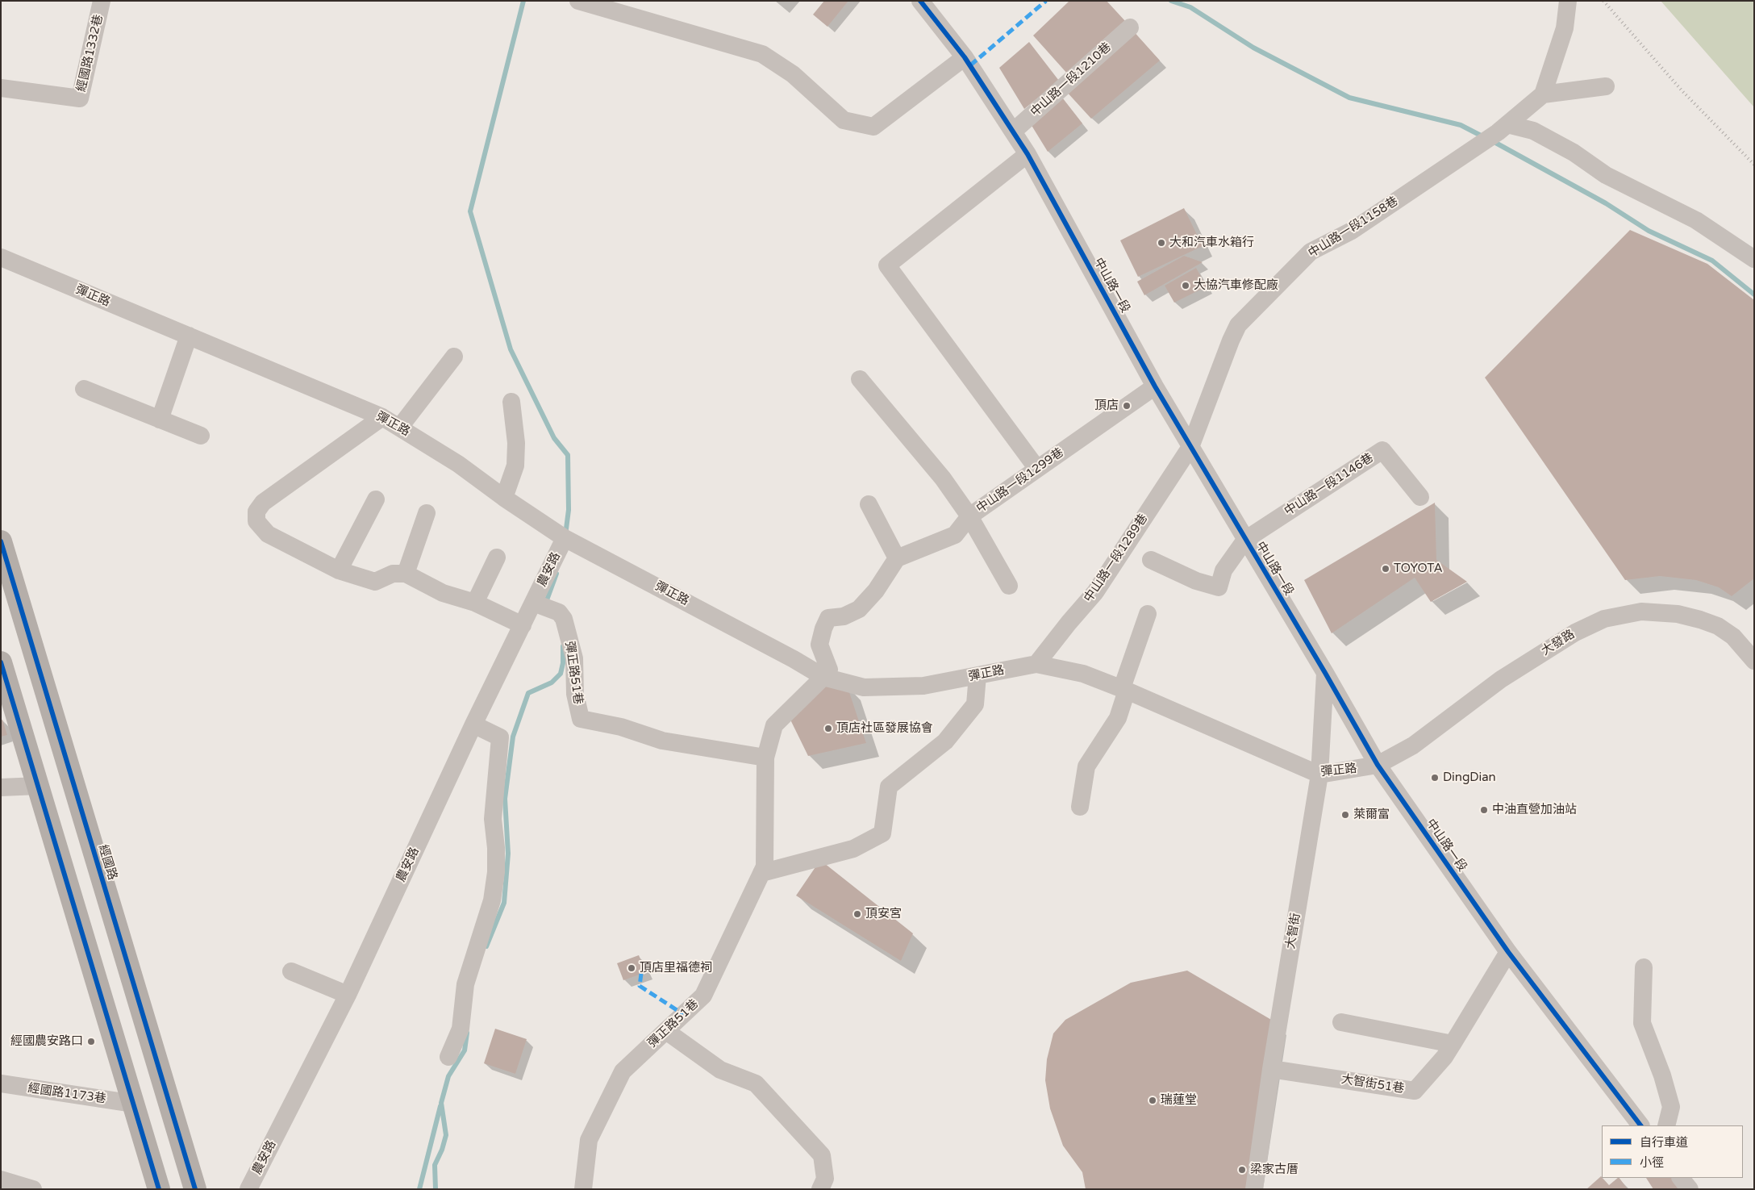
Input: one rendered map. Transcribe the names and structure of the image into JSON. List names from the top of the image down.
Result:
{
  "streets": {
    "main road": ["經國路"],
    "street": [
      "經國路1332巷",
      "中山路一段1210巷",
      "中山路一段1158巷",
      "中山路一段",
      "彈正路",
      "中山路一段1299巷",
      "中山路一段1146巷",
      "中山路一段1289巷",
      "農安路",
      "大發路",
      "彈正路51巷",
      "大智街",
      "大智街51巷",
      "經國路1173巷"
    ]
  },
  "crossings": [
    ["中山路一段1210巷", "中山路一段"],
    ["中山路一段1158巷", "中山路一段"],
    ["中山路一段1158巷", "中山路一段1289巷"],
    ["中山路一段", "彈正路"],
    ["中山路一段", "中山路一段1299巷"],
    ["中山路一段", "中山路一段1146巷"],
    ["中山路一段", "中山路一段1289巷"],
    ["中山路一段", "大發路"],
    ["中山路一段", "大智街"],
    ["彈正路", "中山路一段1289巷"],
    ["彈正路", "農安路"],
    ["彈正路", "大發路"],
    ["彈正路", "彈正路51巷"],
    ["彈正路", "大智街"],
    ["農安路", "彈正路51巷"],
    ["大智街", "大智街51巷"]
  ],
  "places": [
    "大和汽車水箱行",
    "大協汽車修配廠",
    "頂店",
    "TOYOTA",
    "頂店社區發展協會",
    "DingDian",
    "中油直營加油站",
    "萊爾富",
    "頂安宮",
    "頂店里福德祠",
    "經國農安路口",
    "瑞蓮堂",
    "梁家古厝"
  ],
  "legend": ["自行車道", "小徑"]
}
